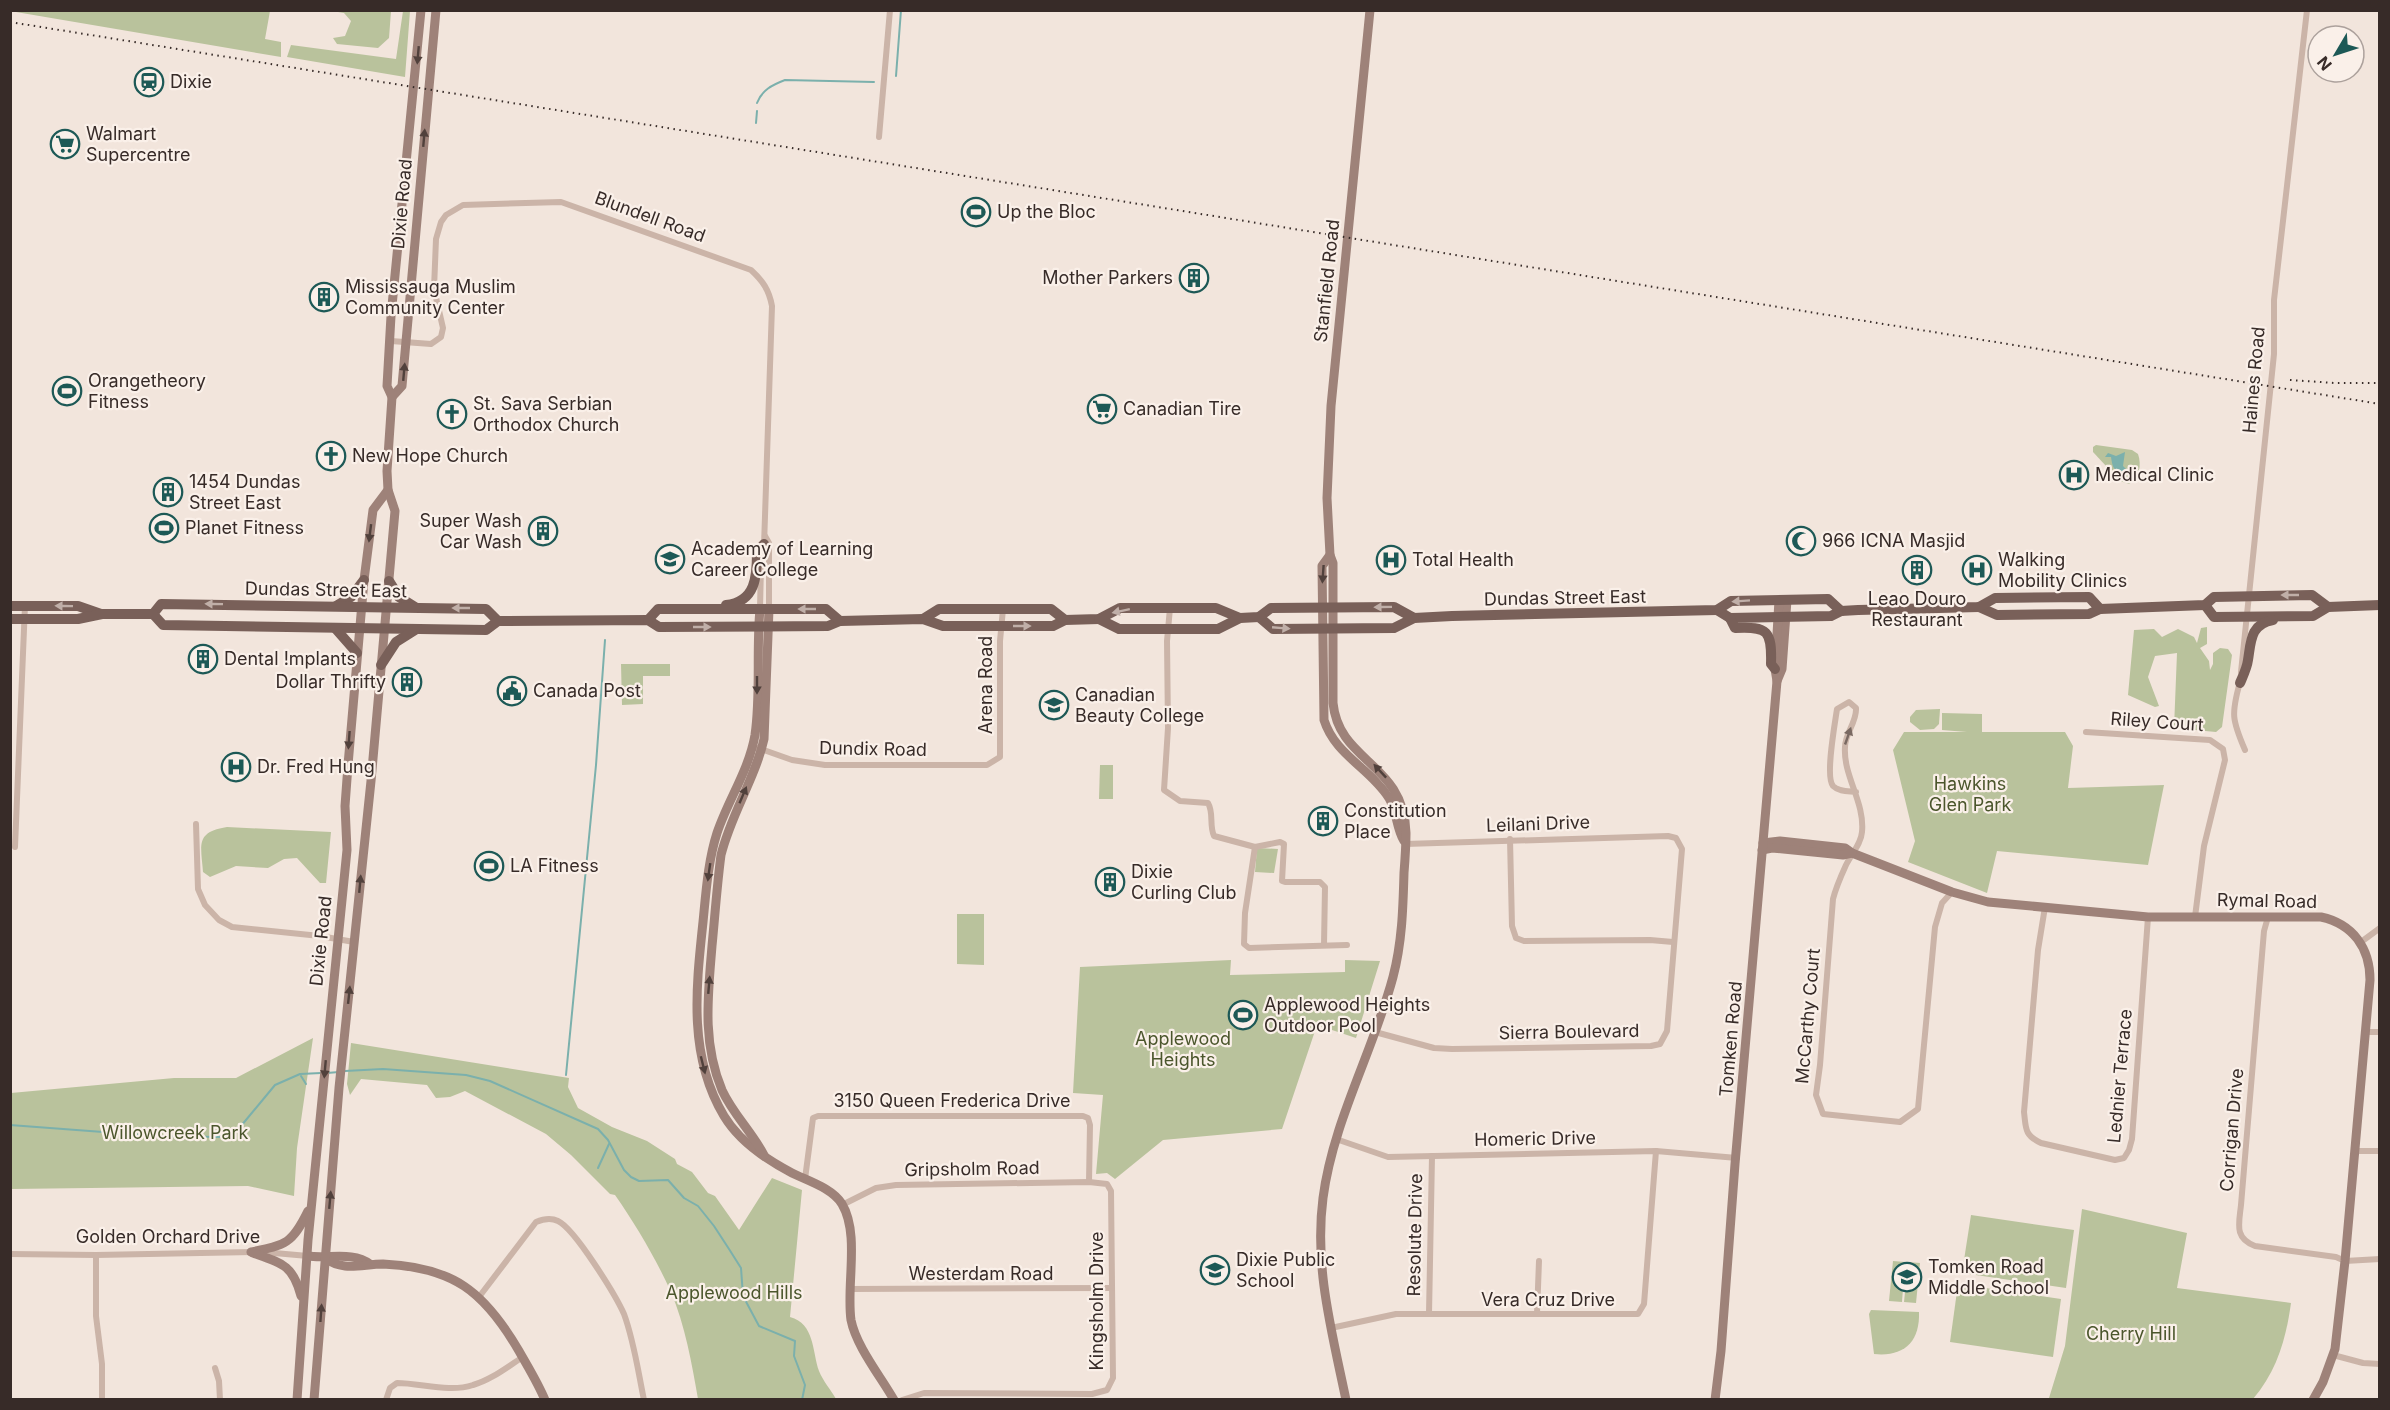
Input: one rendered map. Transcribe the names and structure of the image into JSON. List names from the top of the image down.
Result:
{
  "streets": {
    "main road": ["Dundas Street East"],
    "street": [
      "Dixie Road",
      "Blundell Road",
      "Stanfield Road",
      "Haines Road",
      "Arena Road",
      "Riley Court",
      "Dundix Road",
      "Leilani Drive",
      "Rymal Road",
      "McCarthy Court",
      "Sierra Boulevard",
      "Tomken Road",
      "Lednier Terrace",
      "3150 Queen Frederica Drive",
      "Corrigan Drive",
      "Homeric Drive",
      "Gripsholm Road",
      "Resolute Drive",
      "Golden Orchard Drive",
      "Westerdam Road",
      "Vera Cruz Drive",
      "Kingsholm Drive"
    ]
  },
  "crossings": [
    ["Dixie Road", "Blundell Road"],
    ["Dixie Road", "Dundas Street East"],
    ["Dixie Road", "Golden Orchard Drive"],
    ["Blundell Road", "Dundas Street East"],
    ["Stanfield Road", "Dundas Street East"],
    ["Stanfield Road", "Leilani Drive"],
    ["Stanfield Road", "Sierra Boulevard"],
    ["Stanfield Road", "Homeric Drive"],
    ["Stanfield Road", "Vera Cruz Drive"],
    ["Haines Road", "Dundas Street East"],
    ["Dundas Street East", "Arena Road"],
    ["Dundas Street East", "Tomken Road"],
    ["Arena Road", "Dundix Road"],
    ["Riley Court", "Rymal Road"],
    ["Leilani Drive", "Sierra Boulevard"],
    ["Rymal Road", "McCarthy Court"],
    ["Rymal Road", "Tomken Road"],
    ["Rymal Road", "Lednier Terrace"],
    ["Rymal Road", "Corrigan Drive"],
    ["Tomken Road", "Homeric Drive"],
    ["3150 Queen Frederica Drive", "Gripsholm Road"],
    ["Homeric Drive", "Resolute Drive"],
    ["Homeric Drive", "Vera Cruz Drive"],
    ["Gripsholm Road", "Kingsholm Drive"],
    ["Resolute Drive", "Vera Cruz Drive"],
    ["Westerdam Road", "Kingsholm Drive"]
  ],
  "parks": [
    "Hawkins Glen Park",
    "Applewood Heights",
    "Willowcreek Park",
    "Applewood Hills",
    "Cherry Hill"
  ],
  "places": {
    "station": ["Dixie"],
    "supermarket": ["Walmart Supercentre", "Canadian Tire"],
    "sports": [
      "Up the Bloc",
      "Orangetheory Fitness",
      "Planet Fitness",
      "LA Fitness",
      "Applewood Heights Outdoor Pool"
    ],
    "building": [
      "Mother Parkers",
      "Mississauga Muslim Community Center",
      "1454 Dundas Street East",
      "Super Wash Car Wash",
      "Leao Douro Restaurant",
      "Dental !mplants",
      "Dollar Thrifty",
      "Constitution Place",
      "Dixie Curling Club"
    ],
    "church": ["St. Sava Serbian Orthodox Church", "New Hope Church"],
    "hospital": [
      "Medical Clinic",
      "Total Health",
      "Walking Mobility Clinics",
      "Dr. Fred Hung"
    ],
    "mosque": ["966 ICNA Masjid"],
    "school or university": [
      "Academy of Learning Career College",
      "Canadian Beauty College",
      "Dixie Public School",
      "Tomken Road Middle School"
    ],
    "public building": ["Canada Post"]
  },
  "north": "bottom left"
}
